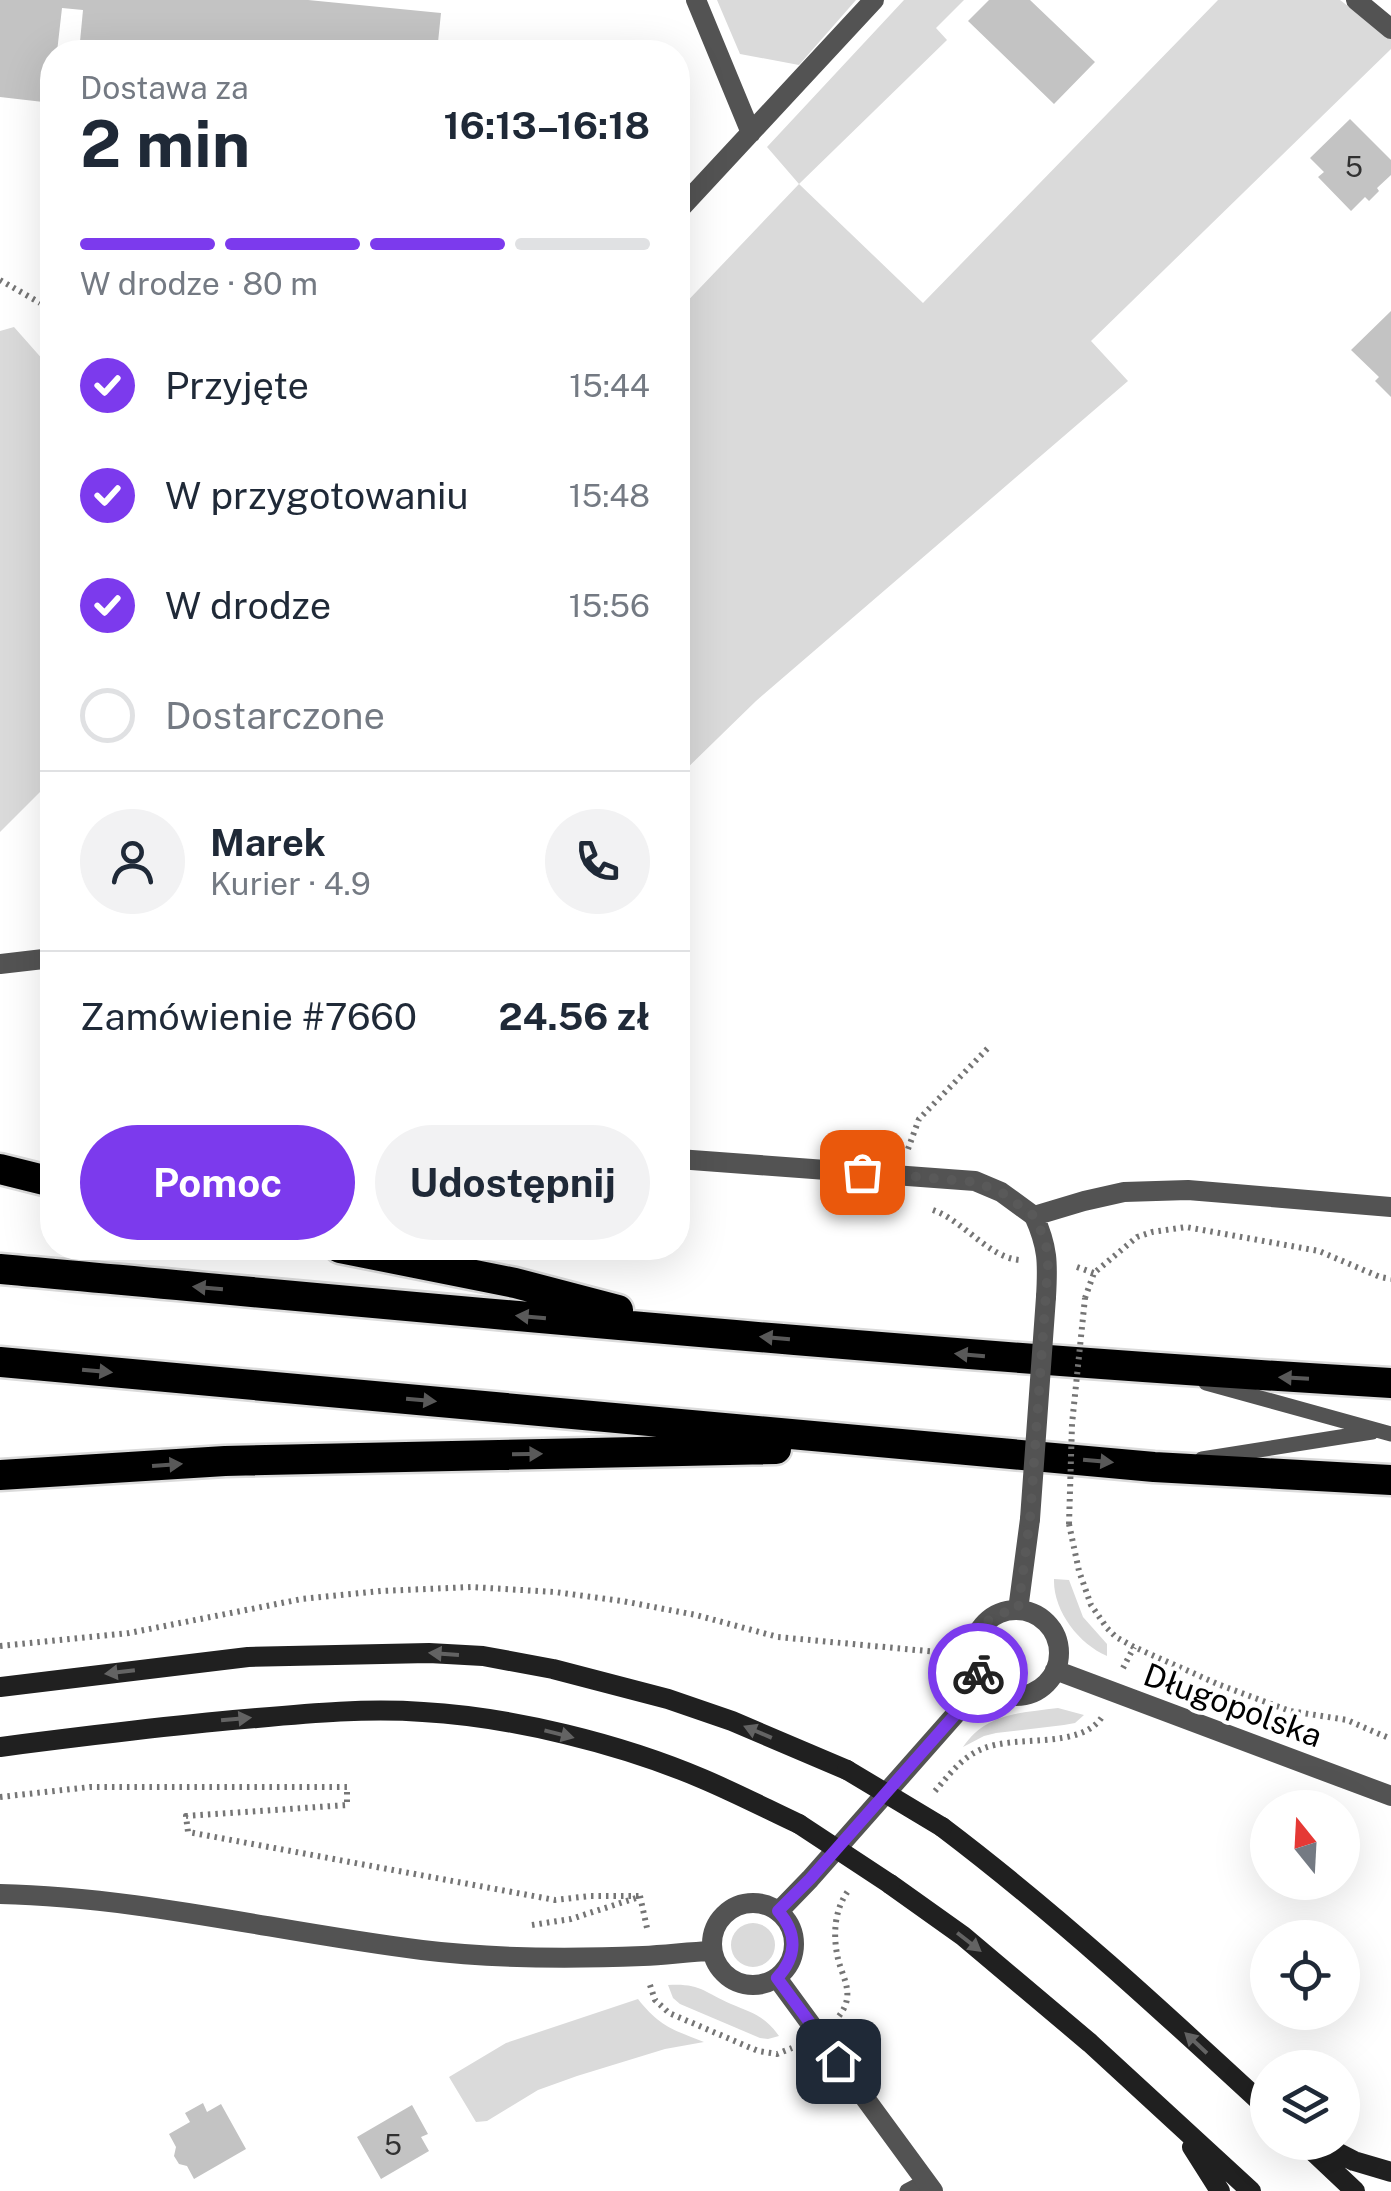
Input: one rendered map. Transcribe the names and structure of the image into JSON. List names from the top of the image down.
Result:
{
  "streets": {
    "street": ["Długopolska"]
  },
  "house_numbers": ["5", "5"],
  "north": "top",
  "page": {
    "heading": ["2 min", "Dostawa za", "16:13–16:18"],
    "panel": [
      "Marek",
      "Kurier · 4.9",
      "Zamówienie #7660",
      "24.56 zł"
    ],
    "bar": "W drodze · 80 m",
    "list": [
      ["Przyjęte", "15:44"],
      ["W przygotowaniu", "15:48"],
      ["W drodze", "15:56"],
      "Dostarczone"
    ],
    "buttons": ["Pomoc", "Udostępnij"]
  }
}
